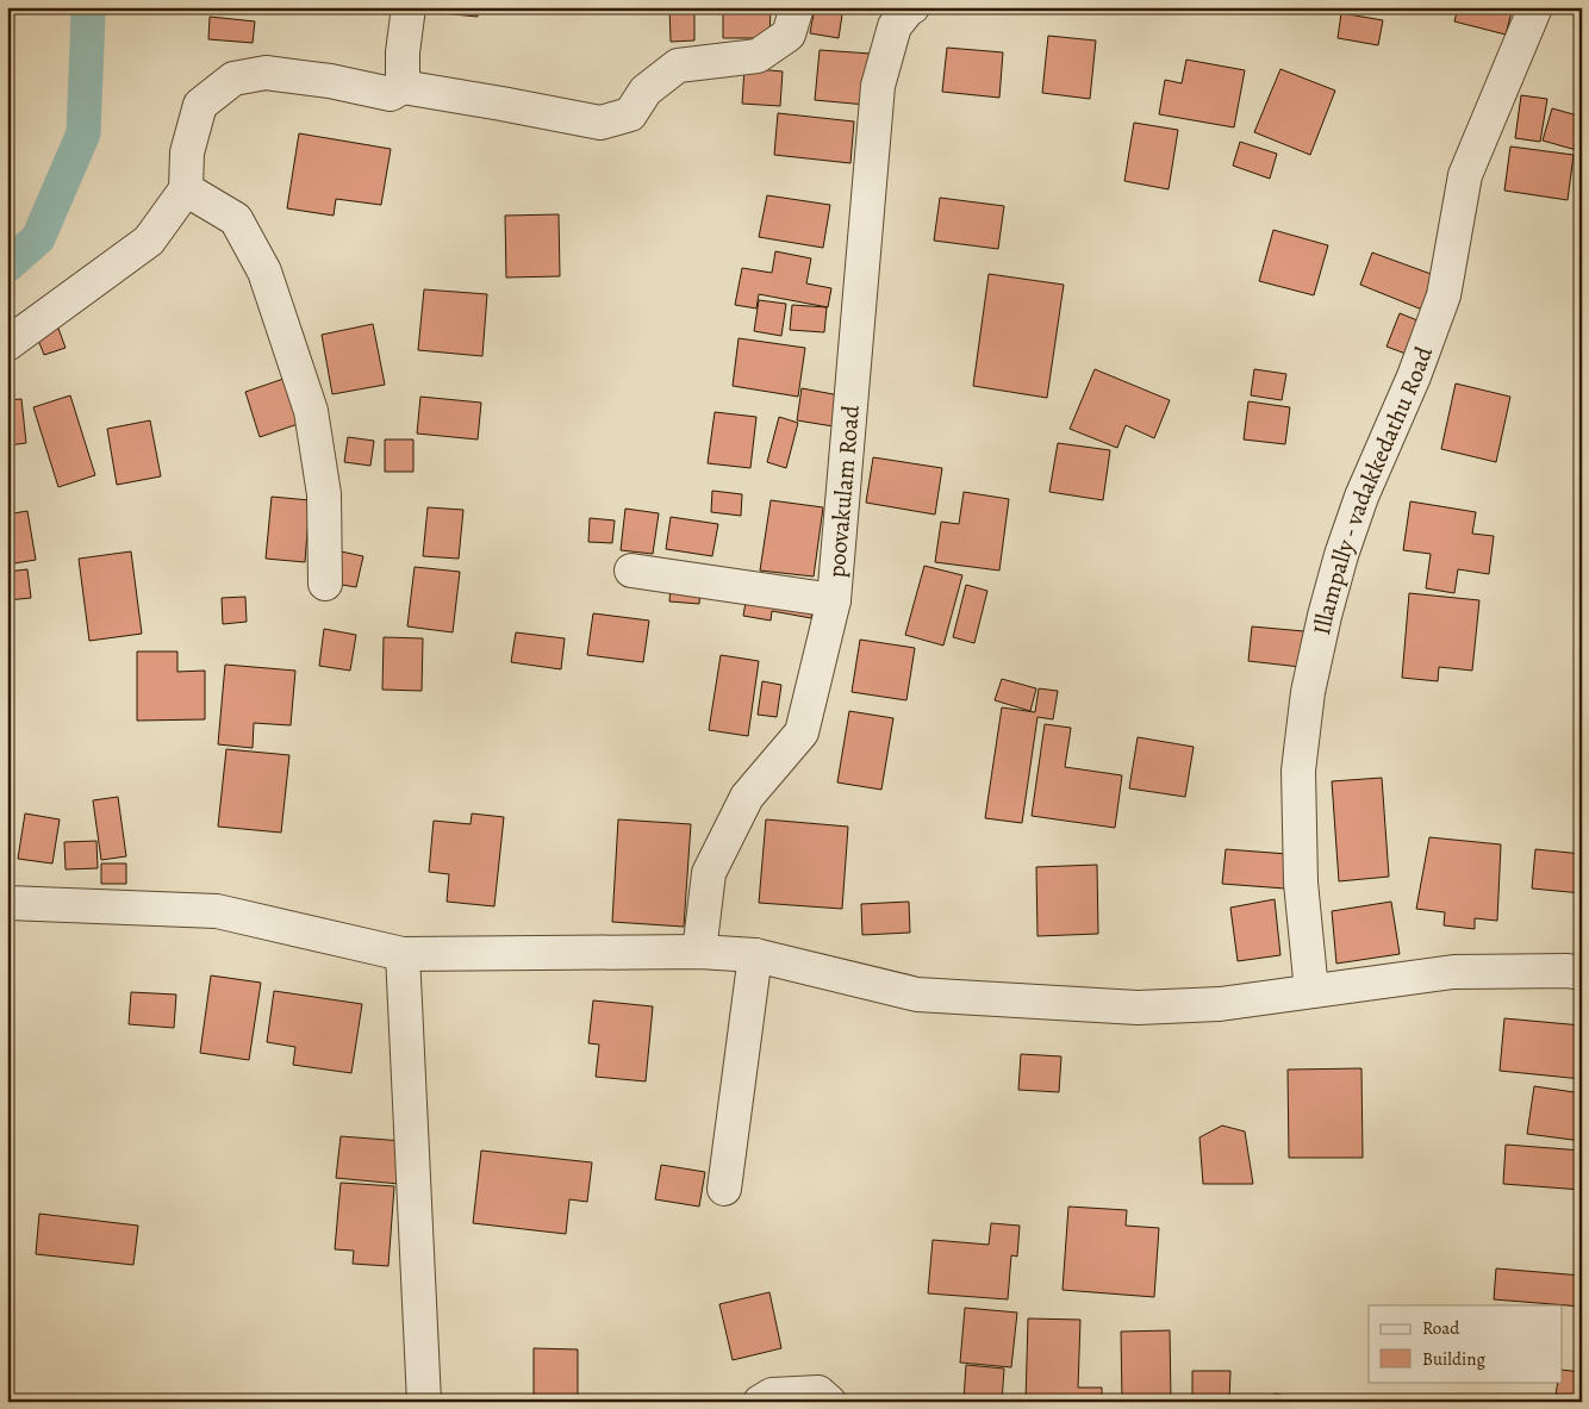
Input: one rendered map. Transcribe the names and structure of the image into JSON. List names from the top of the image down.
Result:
{
  "streets": {
    "street": ["poovakulam Road", "Illampally - vadakkedathu Road"]
  },
  "legend": ["Road", "Building"]
}
